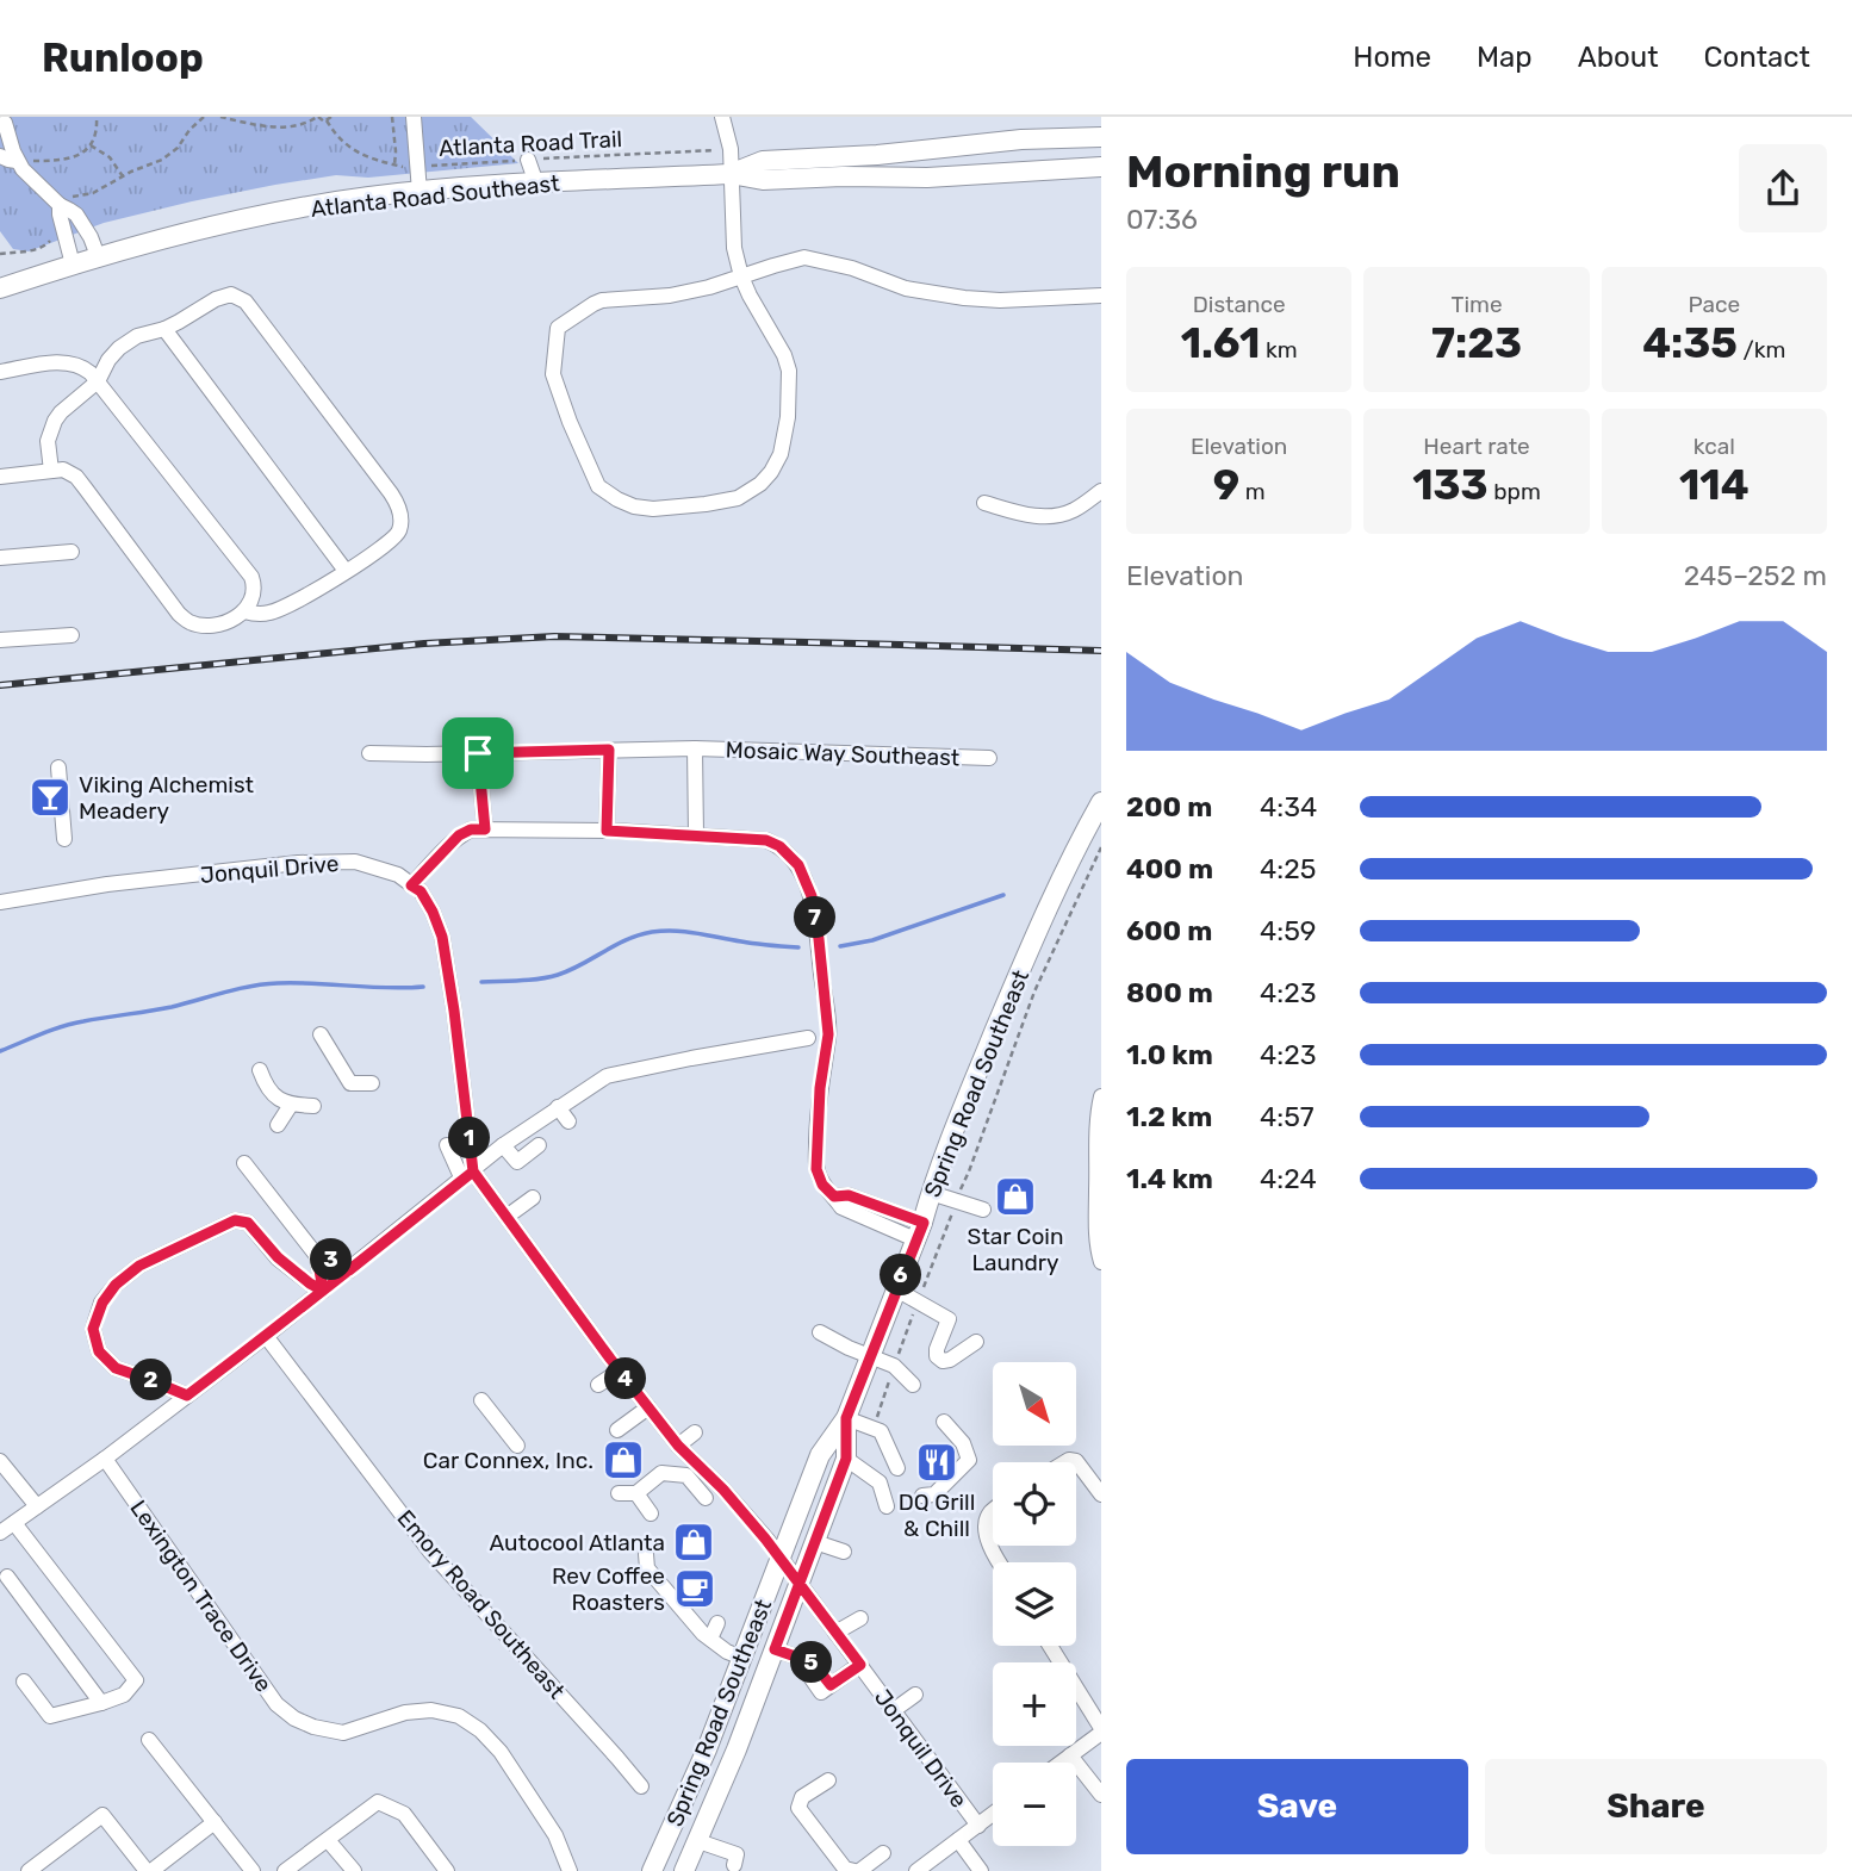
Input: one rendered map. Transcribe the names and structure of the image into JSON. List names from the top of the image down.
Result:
{
  "streets": {
    "main road": ["Atlanta Road Southeast", "Spring Road Southeast"],
    "street": [
      "Mosaic Way Southeast",
      "Jonquil Drive",
      "Lexington Trace Drive",
      "Emory Road Southeast"
    ],
    "path": ["Atlanta Road Trail"]
  },
  "crossings": [
    ["Jonquil Drive", "Spring Road Southeast"]
  ],
  "places": {
    "bar": ["Viking Alchemist Meadery"],
    "shop": ["Star Coin Laundry", "Car Connex, Inc.", "Autocool Atlanta"],
    "restaurant": ["DQ Grill & Chill"],
    "cafe": ["Rev Coffee Roasters"]
  },
  "north": "bottom right",
  "page": {
    "header": "Runloop",
    "nav": [
      "Home",
      "Map",
      "About",
      "Contact"
    ],
    "heading": ["Morning run", "07:36"],
    "stats": [
      ["Distance", "1.61 km"],
      ["Time", "7:23"],
      ["Pace", "4:35 /km"],
      ["Elevation", "9 m"],
      ["Heart rate", "133 bpm"],
      ["kcal", "114"]
    ],
    "chart": ["Elevation", "245–252 m"],
    "list": [
      {
        "name": "200 m",
        "note": "4:34"
      },
      {
        "name": "400 m",
        "note": "4:25"
      },
      {
        "name": "600 m",
        "note": "4:59"
      },
      {
        "name": "800 m",
        "note": "4:23"
      },
      {
        "name": "1.0 km",
        "note": "4:23"
      },
      {
        "name": "1.2 km",
        "note": "4:57"
      },
      {
        "name": "1.4 km",
        "note": "4:24"
      }
    ],
    "pins": [
      "7",
      "1",
      "3",
      "6",
      "4",
      "2",
      "5"
    ],
    "map_buttons": ["+", "−"],
    "buttons": ["Save", "Share"]
  }
}
